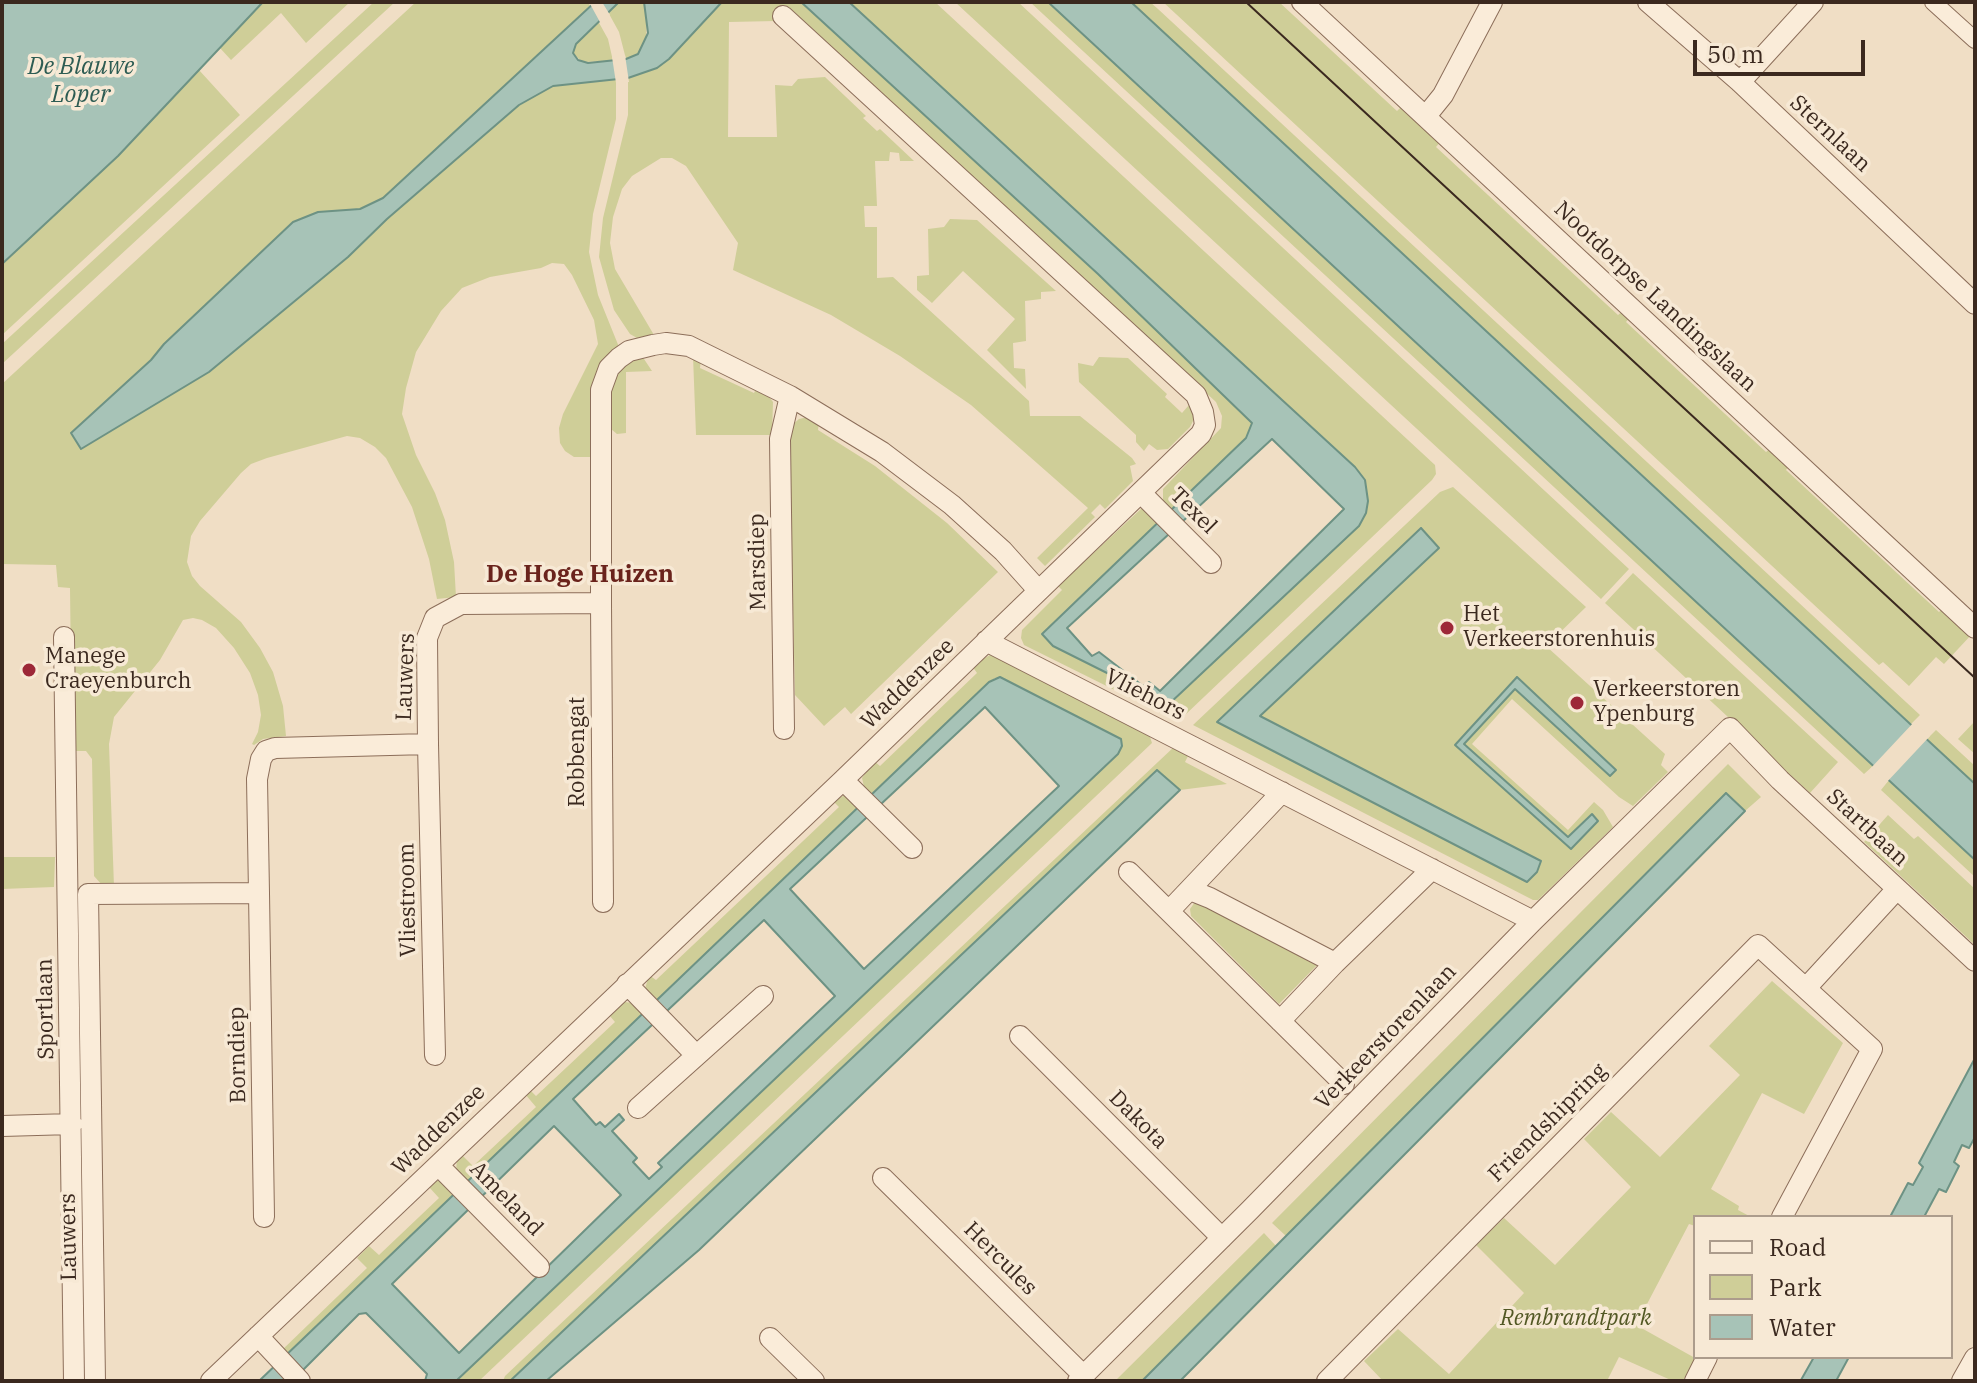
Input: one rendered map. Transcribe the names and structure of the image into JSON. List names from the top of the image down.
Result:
{
  "streets": {
    "street": [
      "Sternlaan",
      "Nootdorpse Landingslaan",
      "Texel",
      "Marsdiep",
      "Lauwers",
      "Waddenzee",
      "Vliehors",
      "Robbengat",
      "Startbaan",
      "Vliestroom",
      "Sportlaan",
      "Verkeerstorenlaan",
      "Borndiep",
      "Dakota",
      "Friendshipring",
      "Ameland",
      "Hercules"
    ]
  },
  "crossings": [
    ["Texel", "Waddenzee"],
    ["Lauwers", "Robbengat"],
    ["Lauwers", "Vliestroom"],
    ["Lauwers", "Borndiep"],
    ["Waddenzee", "Vliehors"],
    ["Waddenzee", "Ameland"],
    ["Vliehors", "Verkeerstorenlaan"],
    ["Startbaan", "Verkeerstorenlaan"],
    ["Verkeerstorenlaan", "Dakota"],
    ["Verkeerstorenlaan", "Hercules"]
  ],
  "districts": ["De Hoge Huizen"],
  "water": ["De Blauwe Loper"],
  "parks": ["Rembrandtpark"],
  "places": ["Het Verkeerstorenhuis", "Manege Craeyenburch", "Verkeerstoren Ypenburg"],
  "legend": ["Road", "Park", "Water"],
  "scale_bar": "50 m"
}
